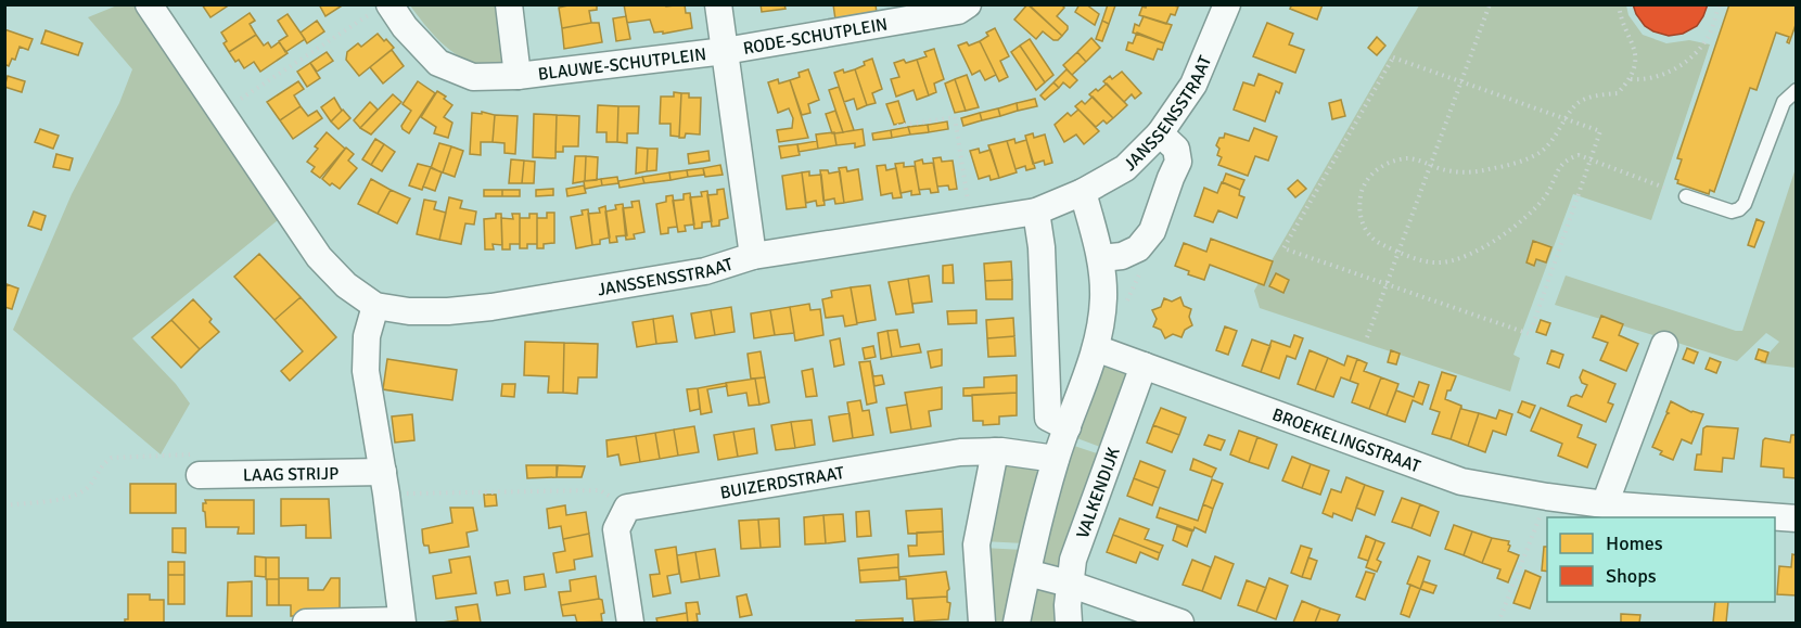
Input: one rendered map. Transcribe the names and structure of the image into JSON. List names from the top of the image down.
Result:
{
  "streets": {
    "street": [
      "RODE-SCHUTPLEIN",
      "BLAUWE-SCHUTPLEIN",
      "JANSSENSSTRAAT",
      "BROEKELINGSTRAAT",
      "LAAG STRIJP",
      "BUIZERDSTRAAT",
      "VALKENDIJK"
    ]
  },
  "crossings": [
    ["RODE-SCHUTPLEIN", "BLAUWE-SCHUTPLEIN"],
    ["BROEKELINGSTRAAT", "VALKENDIJK"]
  ],
  "legend": ["Homes", "Shops"]
}
